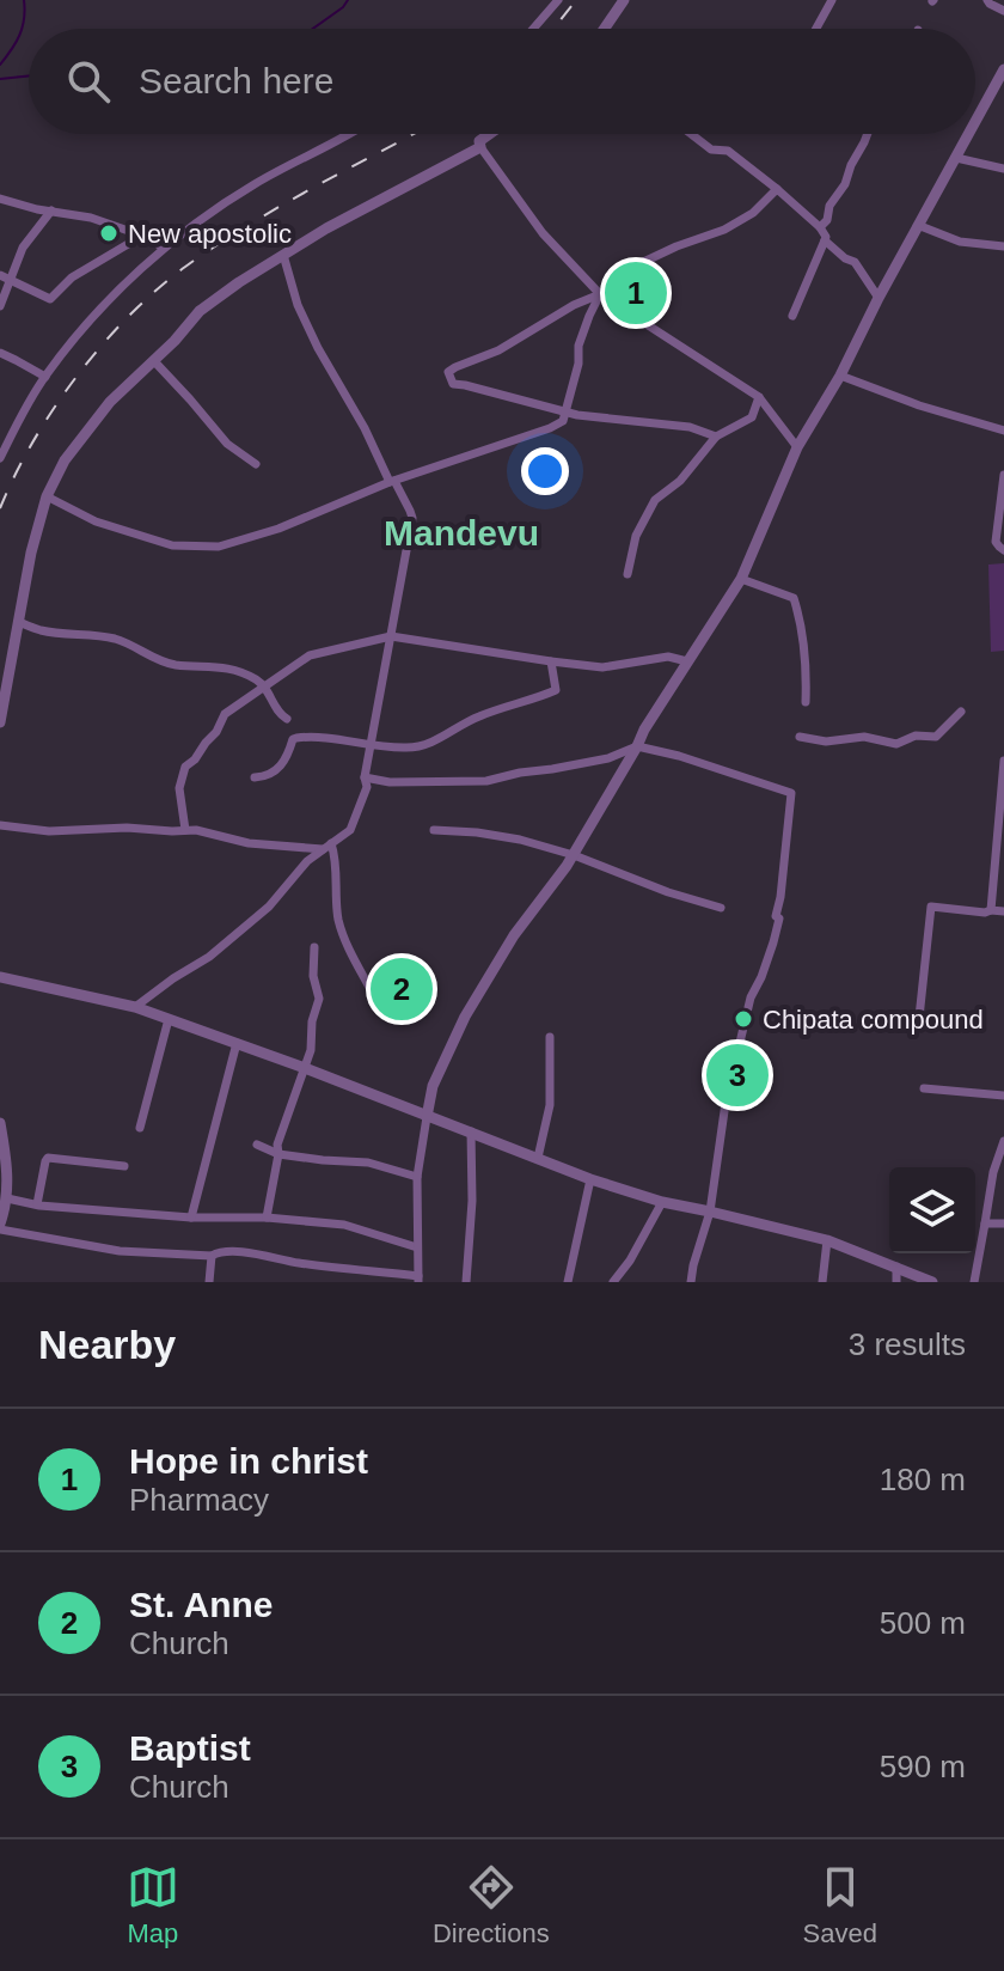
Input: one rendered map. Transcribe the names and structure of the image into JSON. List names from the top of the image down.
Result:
{
  "districts": ["Mandevu"],
  "places": ["New apostolic", "Chipata compound"],
  "page": {
    "search": "Search here",
    "pins": ["1", "2", "3"],
    "heading": ["Nearby", "3 results"],
    "list": [
      {
        "mark": "1",
        "name": "Hope in christ",
        "note": "Pharmacy",
        "value": "180 m"
      },
      {
        "mark": "2",
        "name": "St. Anne",
        "note": "Church",
        "value": "500 m"
      },
      {
        "mark": "3",
        "name": "Baptist",
        "note": "Church",
        "value": "590 m"
      }
    ],
    "nav": ["Map", "Directions", "Saved"]
  }
}
